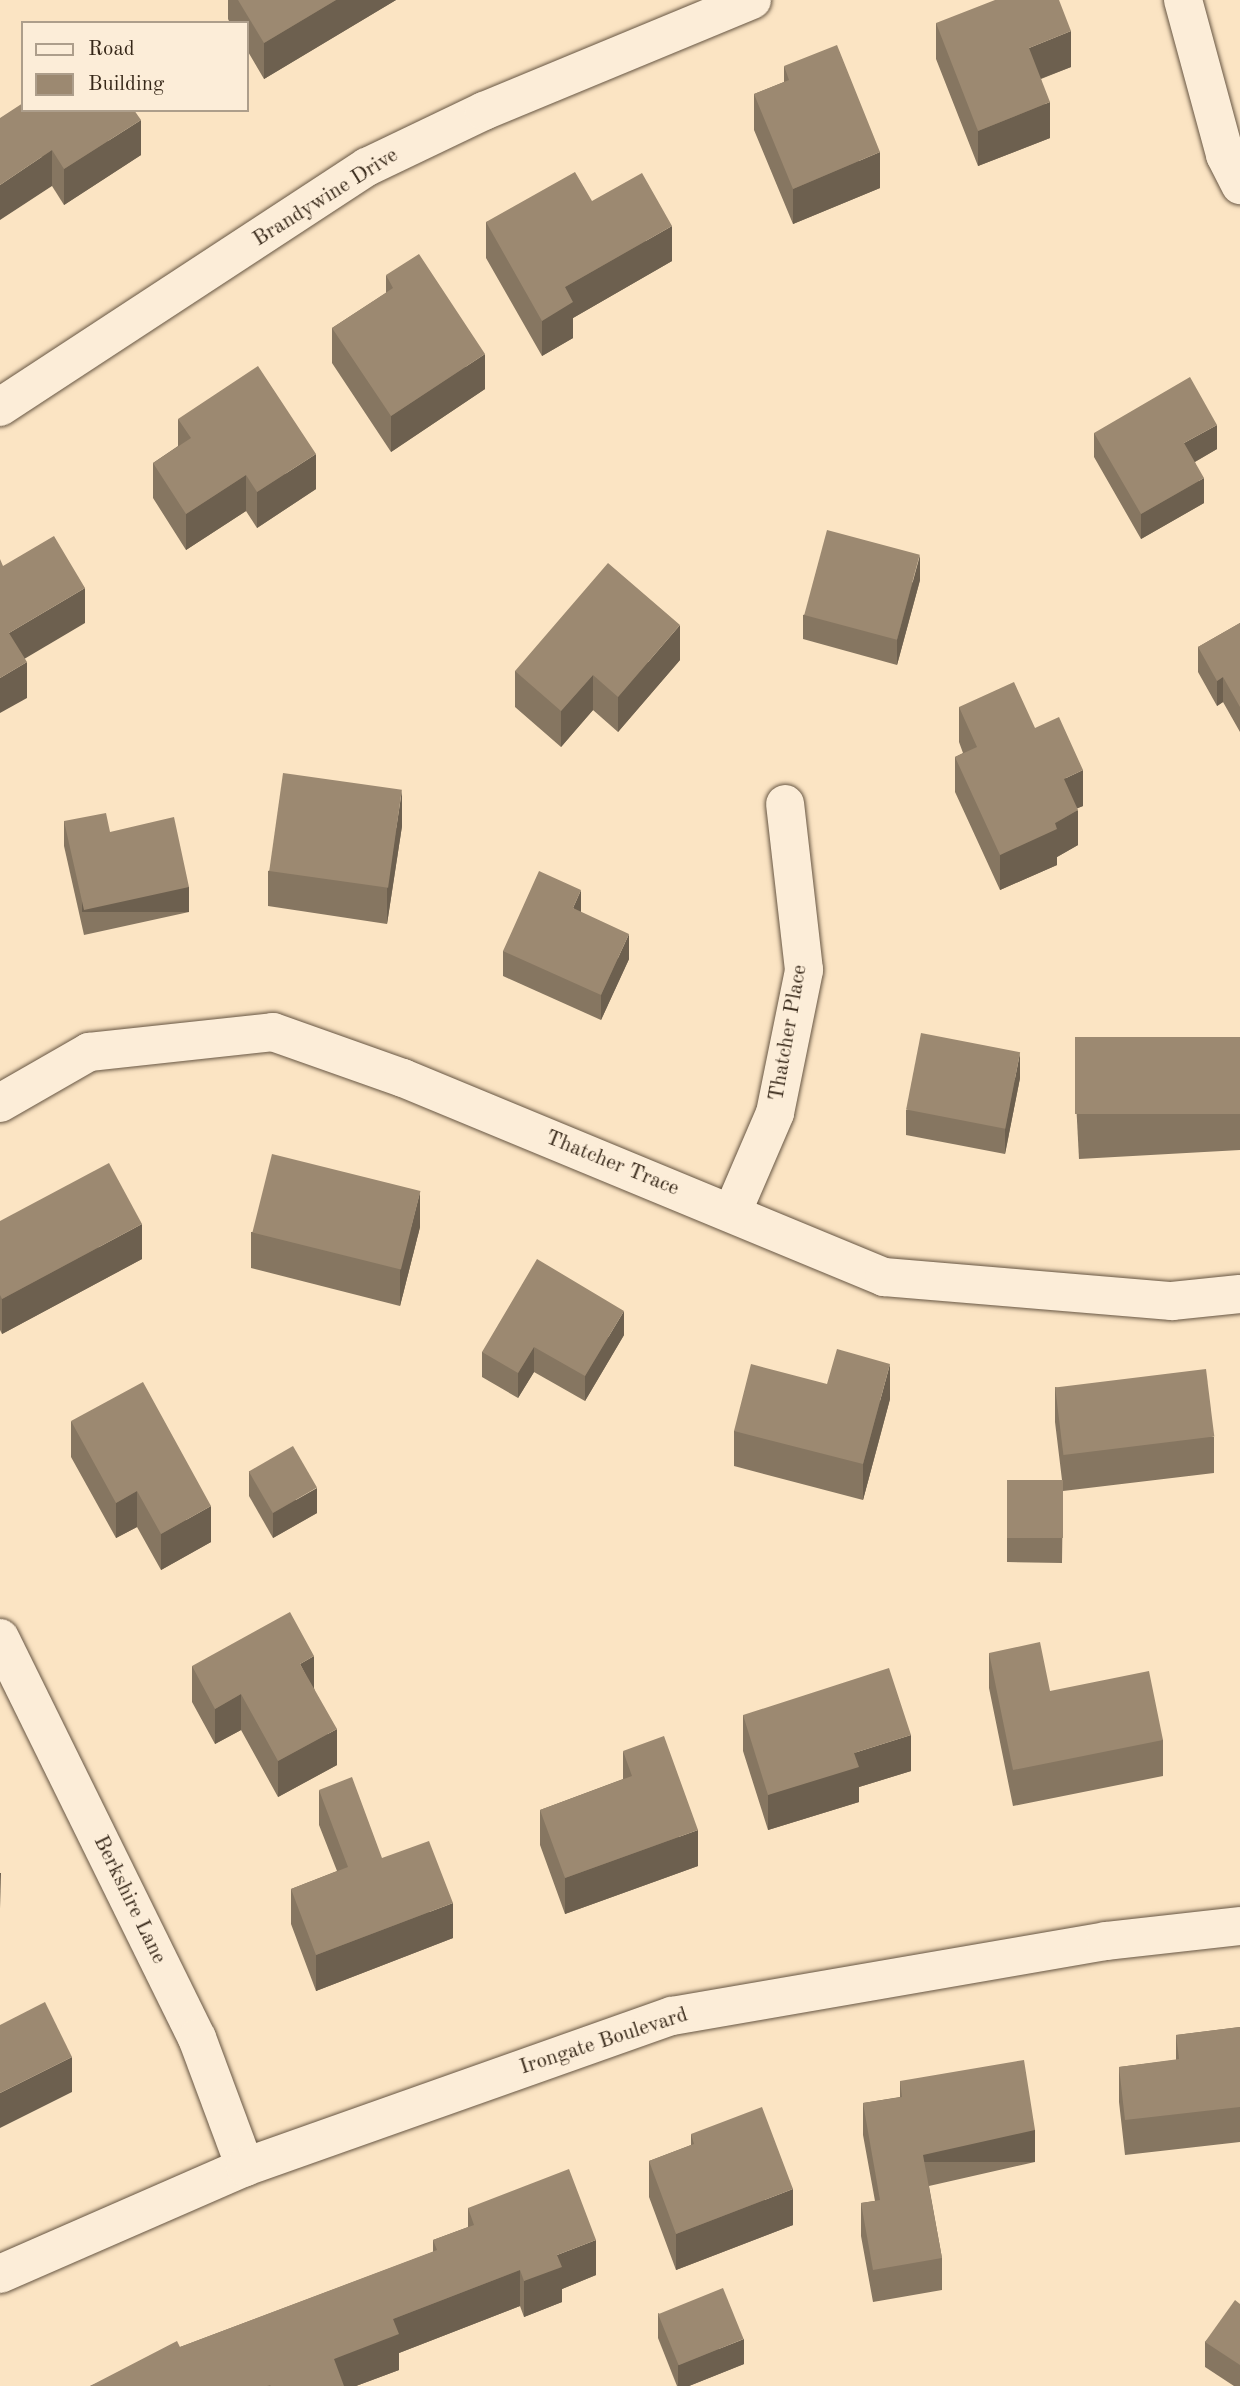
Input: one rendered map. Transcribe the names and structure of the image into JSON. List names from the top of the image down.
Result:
{
  "streets": {
    "street": [
      "Brandywine Drive",
      "Thatcher Place",
      "Thatcher Trace",
      "Berkshire Lane",
      "Irongate Boulevard"
    ]
  },
  "crossings": [
    ["Thatcher Place", "Thatcher Trace"],
    ["Berkshire Lane", "Irongate Boulevard"]
  ],
  "legend": ["Road", "Building"]
}
